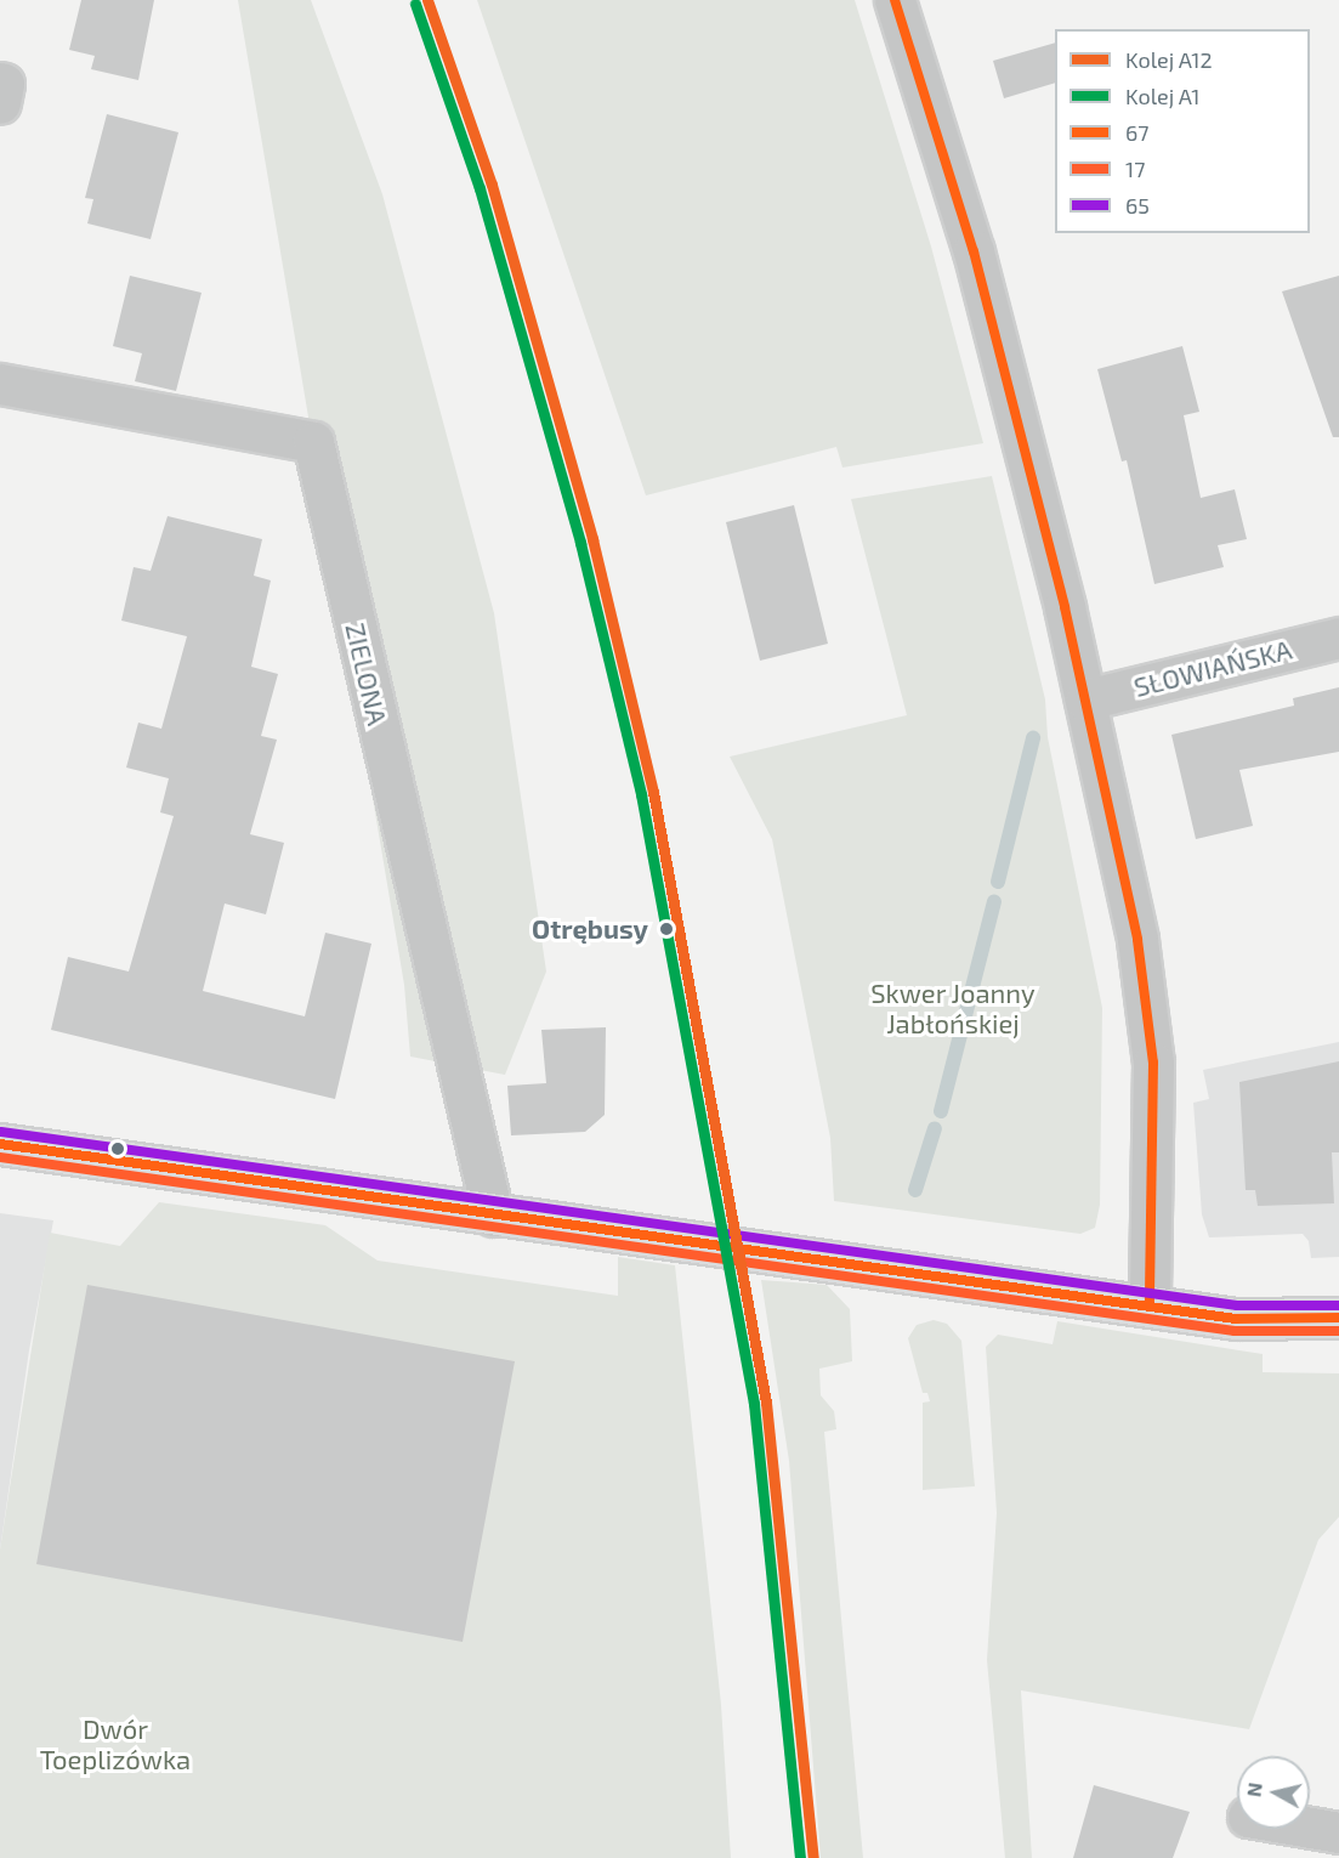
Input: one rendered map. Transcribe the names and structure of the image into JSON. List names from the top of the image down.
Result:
{
  "streets": {
    "street": ["SŁOWIAŃSKA", "ZIELONA"]
  },
  "parks": ["Skwer Joanny Jabłońskiej", "Dwór Toeplizówka"],
  "places": ["Otrębusy"],
  "lines": [
    "rail line A12",
    "transit line 67",
    "rail line A1",
    "transit line 65",
    "transit line 17"
  ],
  "legend": [
    "Kolej A12",
    "Kolej A1",
    "67",
    "17",
    "65"
  ],
  "north": "left"
}
